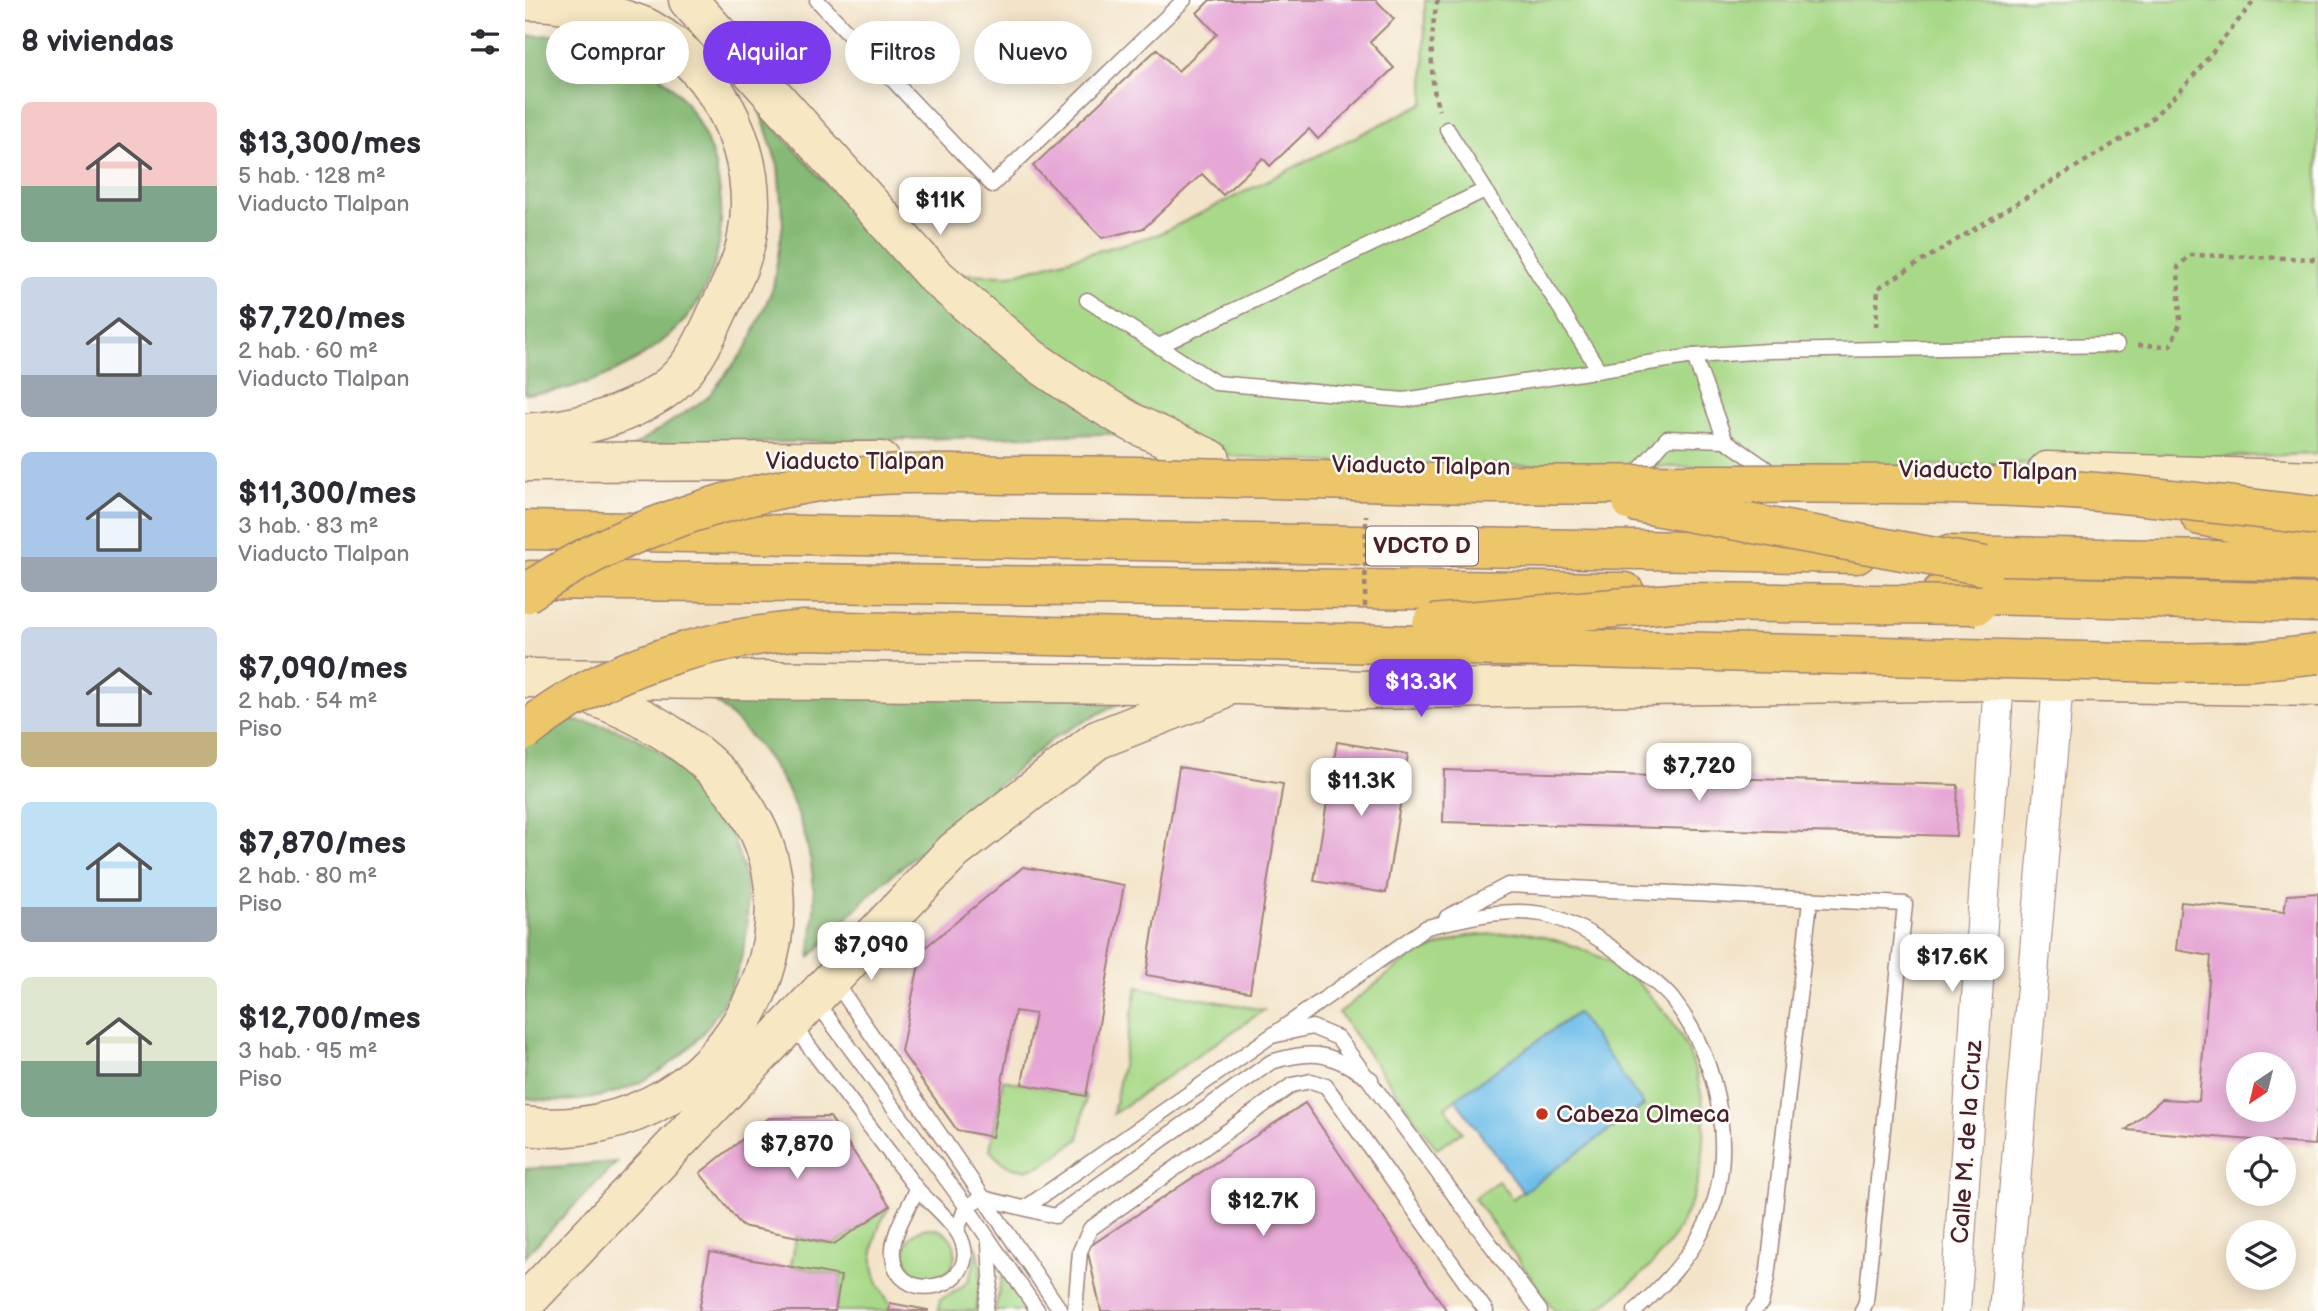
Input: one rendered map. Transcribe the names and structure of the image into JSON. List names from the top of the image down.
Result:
{
  "streets": {
    "highway": ["VDCTO D"],
    "main road": ["Viaducto Tlalpan"],
    "street": ["Calle M. de la Cruz"]
  },
  "places": ["Cabeza Olmeca"],
  "north": "bottom left",
  "page": {
    "heading": "8 viviendas",
    "chip": [
      "Comprar",
      "Alquilar",
      "Filtros",
      "Nuevo"
    ],
    "list": [
      {
        "name": "$13,300/mes",
        "note": "5 hab. · 128 m² · Viaducto Tlalpan"
      },
      {
        "name": "$7,720/mes",
        "note": "2 hab. · 60 m² · Viaducto Tlalpan"
      },
      {
        "name": "$11,300/mes",
        "note": "3 hab. · 83 m² · Viaducto Tlalpan"
      },
      {
        "name": "$7,090/mes",
        "note": "2 hab. · 54 m² · Piso"
      },
      {
        "name": "$7,870/mes",
        "note": "2 hab. · 80 m² · Piso"
      },
      {
        "name": "$12,700/mes",
        "note": "3 hab. · 95 m² · Piso"
      }
    ],
    "price": [
      "$11K",
      "$13.3K",
      "$7,720",
      "$11.3K",
      "$7,090",
      "$17.6K",
      "$7,870",
      "$12.7K"
    ]
  }
}
